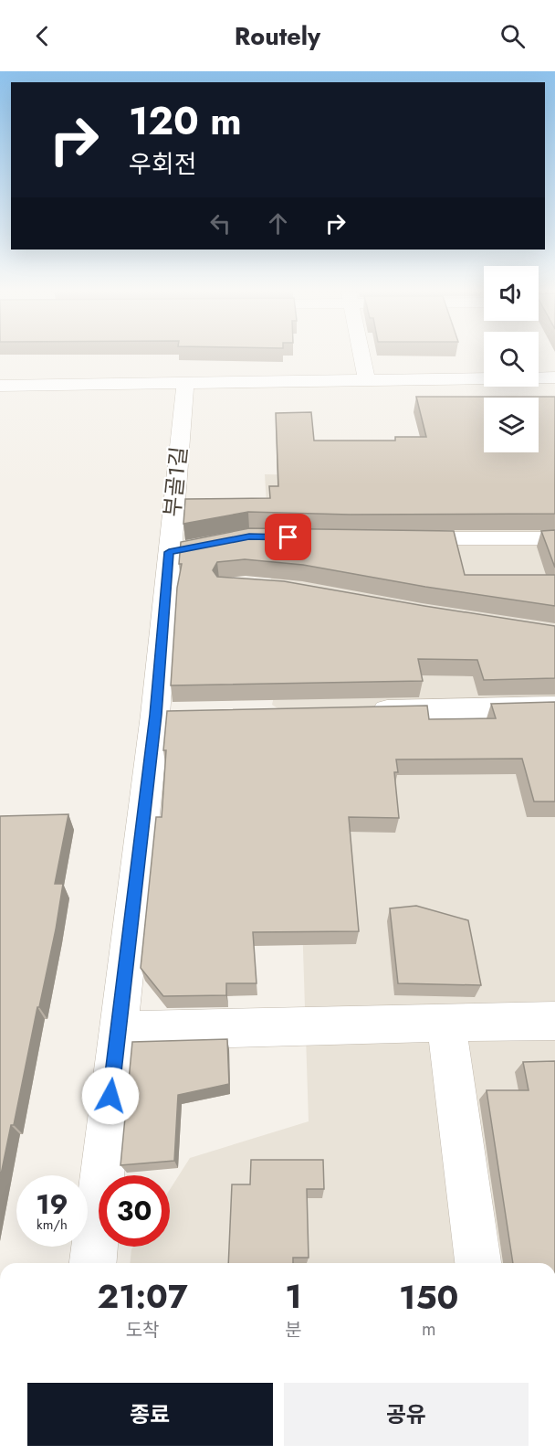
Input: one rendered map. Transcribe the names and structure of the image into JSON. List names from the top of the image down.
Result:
{
  "streets": {
    "street": ["부골1길"]
  },
  "page": {
    "header": "Routely",
    "turn": ["120 m", "우회전"],
    "speed": "19 km/h",
    "limit": "30",
    "eta": [
      "21:07",
      "도착",
      "1",
      "분",
      "150",
      "m"
    ],
    "buttons": ["종료", "공유"]
  }
}
